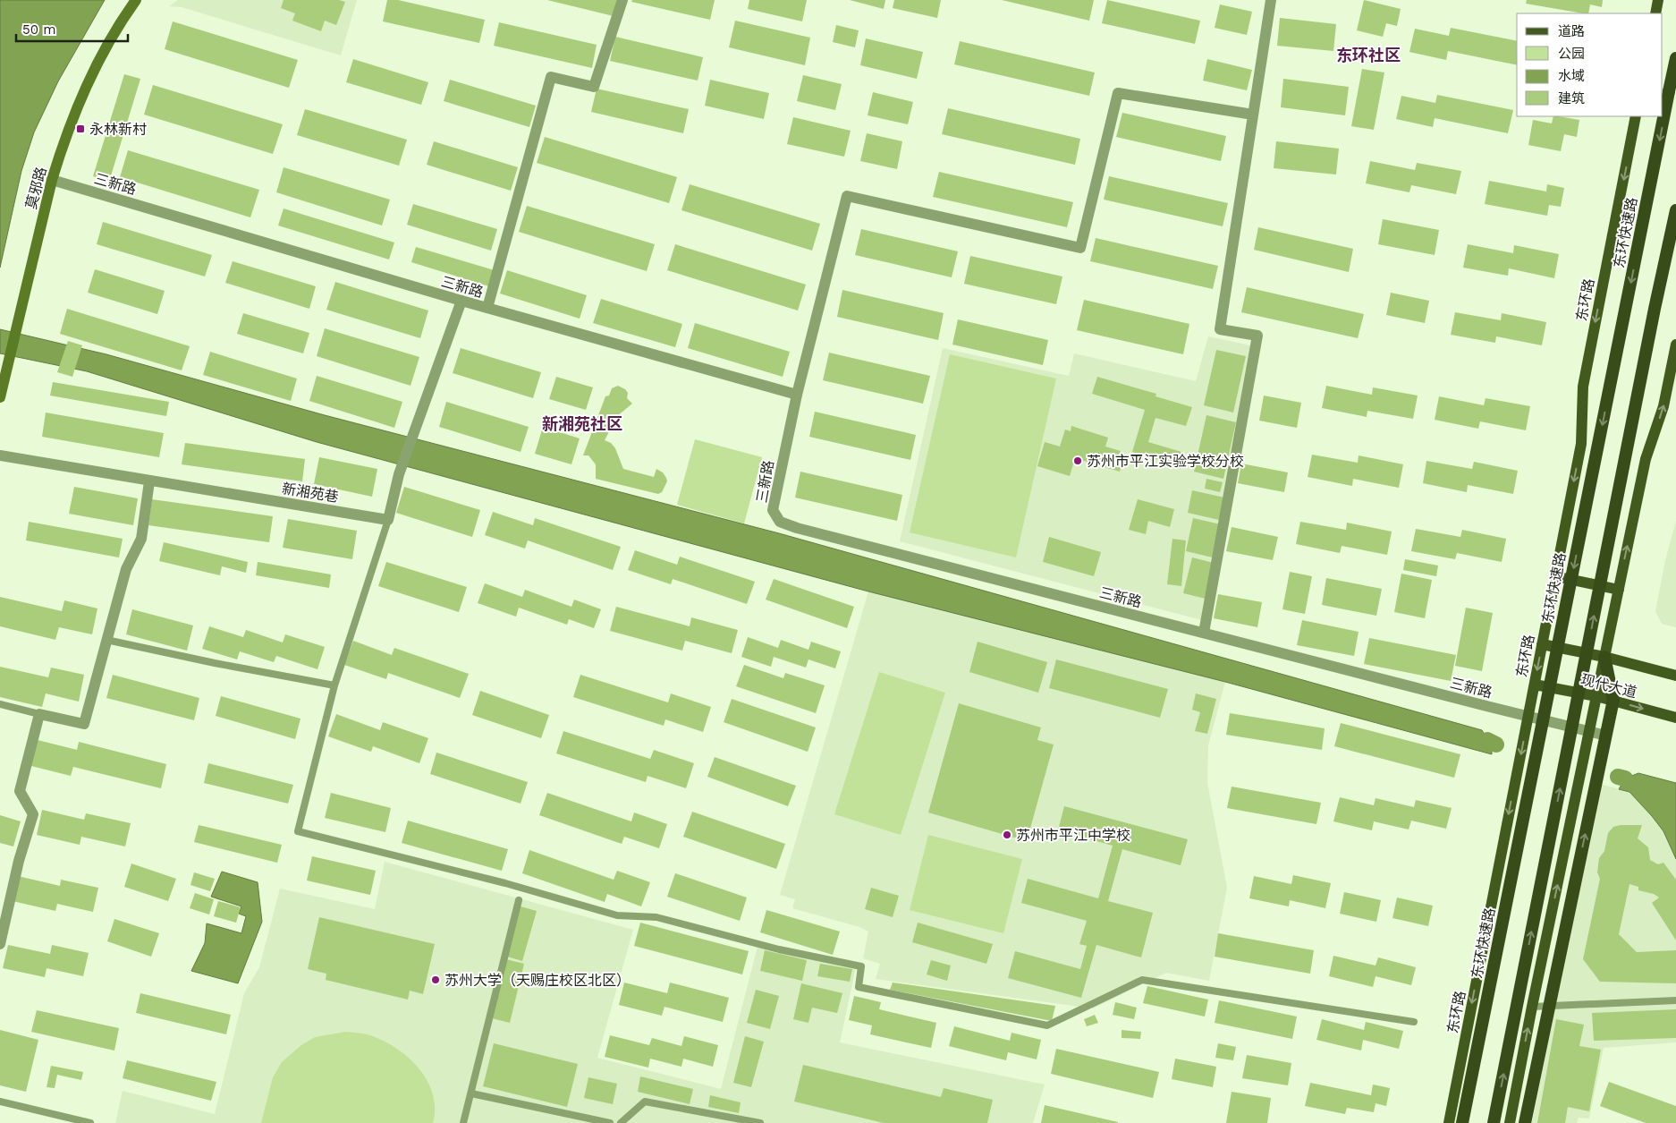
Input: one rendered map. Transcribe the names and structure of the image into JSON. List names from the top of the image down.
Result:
{
  "streets": {
    "highway": ["东环快速路"],
    "main road": ["莫邪路", "东环路", "现代大道"],
    "street": ["三新路", "新湘苑巷"]
  },
  "crossings": [
    ["三新路", "莫邪路"],
    ["三新路", "东环路"],
    ["东环路", "现代大道"]
  ],
  "districts": ["东环社区", "新湘苑社区"],
  "places": {
    "transit": ["永林新村"],
    "other": ["苏州市平江实验学校分校", "苏州市平江中学校", "苏州大学（天赐庄校区北区）"]
  },
  "legend": [
    "道路",
    "公园",
    "水域",
    "建筑"
  ],
  "scale_bar": "50 m"
}
